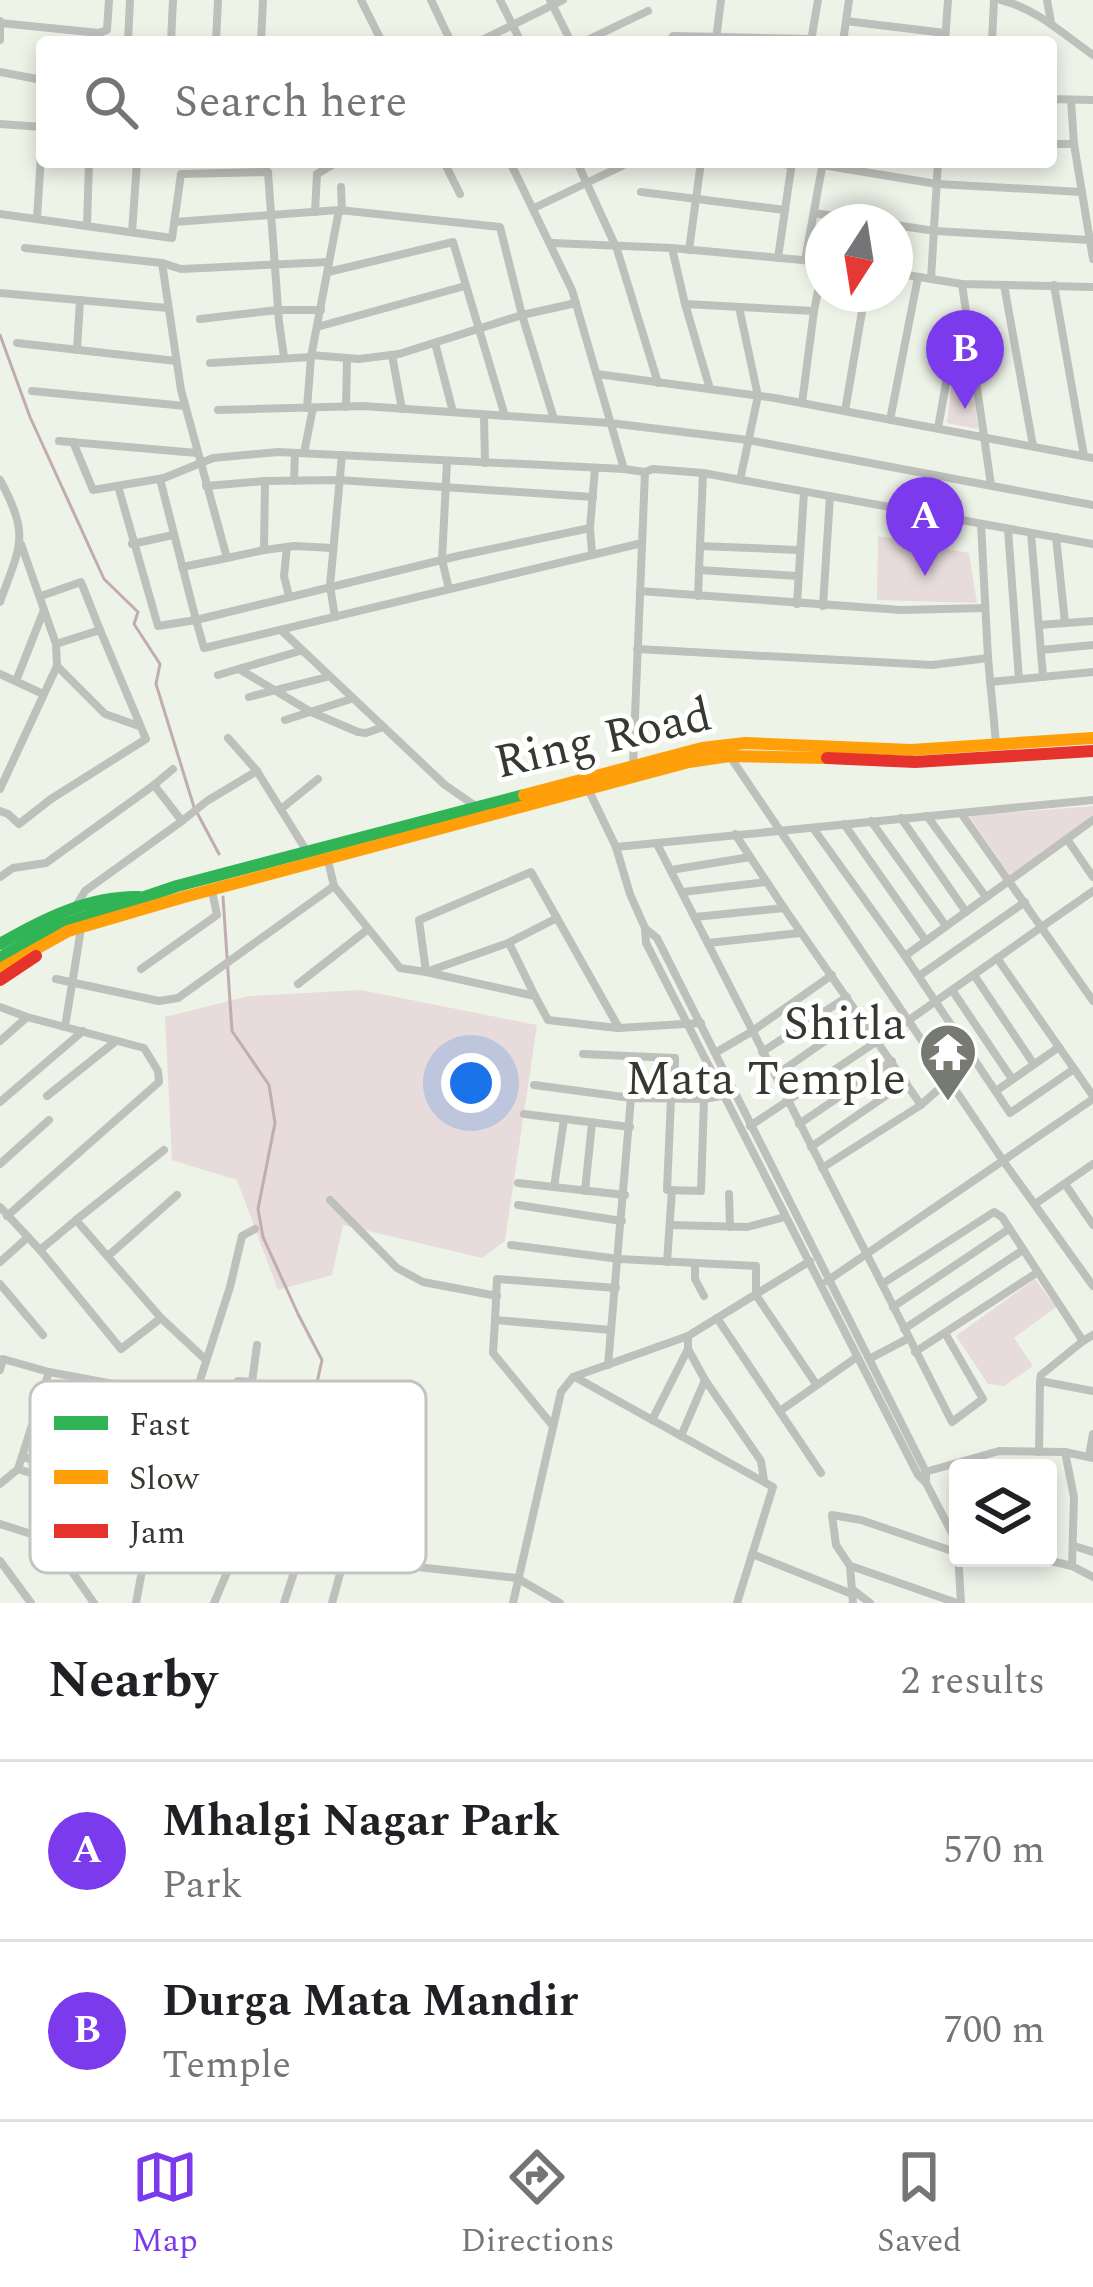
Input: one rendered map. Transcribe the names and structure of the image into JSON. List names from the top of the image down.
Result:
{
  "streets": {
    "main road": ["Ring Road"]
  },
  "places": {
    "temple": ["Shitla Mata Temple"]
  },
  "legend": ["Fast", "Slow", "Jam"],
  "north": "bottom",
  "page": {
    "search": "Search here",
    "pins": ["B", "A"],
    "heading": ["Nearby", "2 results"],
    "list": [
      {
        "mark": "A",
        "name": "Mhalgi Nagar Park",
        "note": "Park",
        "value": "570 m"
      },
      {
        "mark": "B",
        "name": "Durga Mata Mandir",
        "note": "Temple",
        "value": "700 m"
      }
    ],
    "nav": ["Map", "Directions", "Saved"]
  }
}
